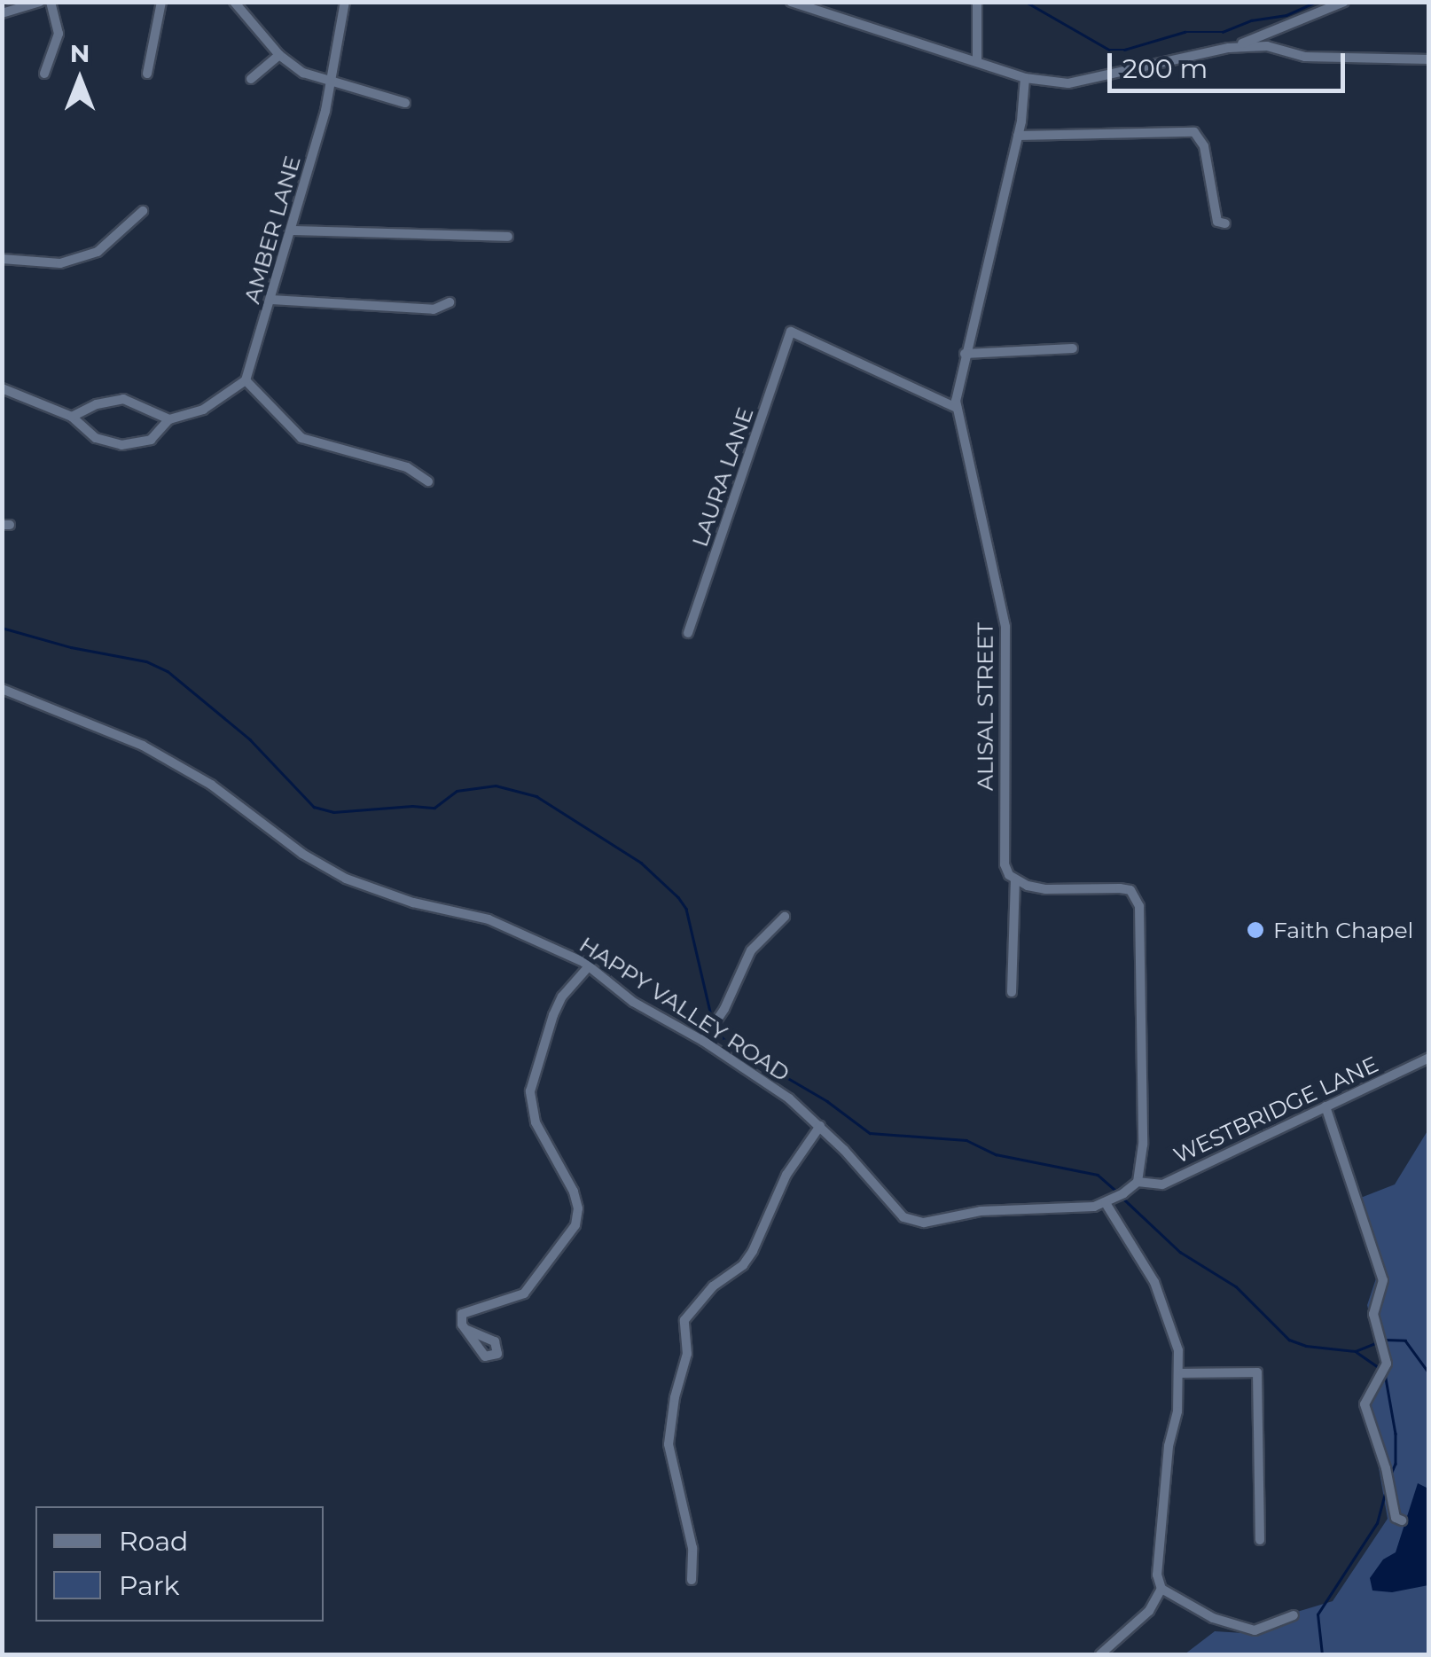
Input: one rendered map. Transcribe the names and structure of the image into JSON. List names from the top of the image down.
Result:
{
  "streets": {
    "street": [
      "AMBER LANE",
      "LAURA LANE",
      "ALISAL STREET",
      "HAPPY VALLEY ROAD",
      "WESTBRIDGE LANE"
    ]
  },
  "crossings": [
    ["LAURA LANE", "ALISAL STREET"],
    ["HAPPY VALLEY ROAD", "WESTBRIDGE LANE"]
  ],
  "places": ["Faith Chapel"],
  "legend": ["Road", "Park"],
  "scale_bar": "200 m",
  "north": "top"
}
